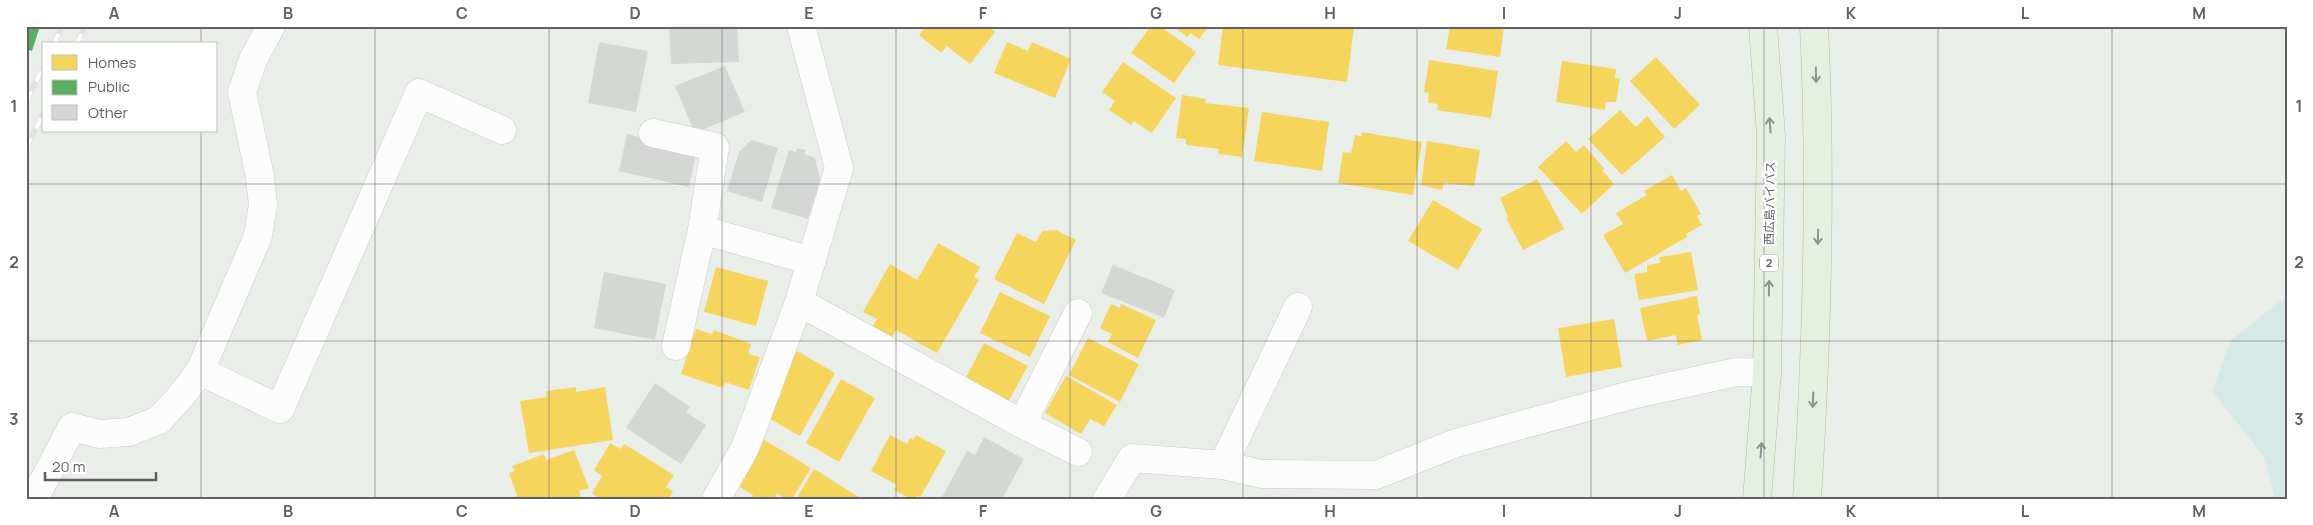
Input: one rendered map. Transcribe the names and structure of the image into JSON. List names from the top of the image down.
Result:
{
  "streets": {
    "highway": ["西広島バイパス", "2"]
  },
  "legend": ["Homes", "Public", "Other"],
  "scale_bar": "20 m",
  "grid": {
    "columns": [
      "A",
      "B",
      "C",
      "D",
      "E",
      "F",
      "G",
      "H",
      "I",
      "J",
      "K",
      "L",
      "M"
    ],
    "rows": ["1", "2", "3"]
  }
}
